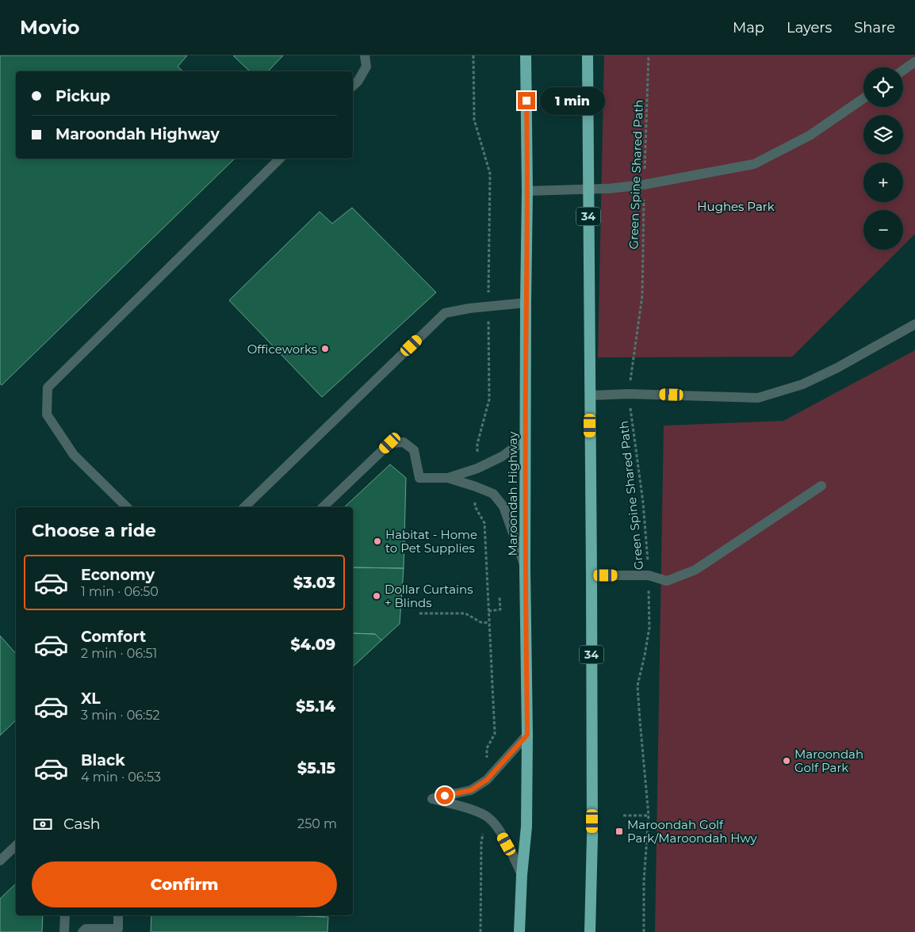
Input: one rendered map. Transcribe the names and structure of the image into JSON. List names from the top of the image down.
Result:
{
  "streets": {
    "highway": ["34", "Maroondah Highway"],
    "path": ["Green Spine Shared Path"]
  },
  "parks": ["Hughes Park"],
  "places": {
    "other": [
      "Officeworks",
      "Habitat - Home to Pet Supplies",
      "Dollar Curtains + Blinds",
      "Maroondah Golf Park"
    ],
    "transit": ["Maroondah Golf Park/Maroondah Hwy"]
  },
  "page": {
    "header": "Movio",
    "nav": ["Map", "Layers", "Share"],
    "map_buttons": ["+", "−"],
    "banner": ["Pickup", "Maroondah Highway"],
    "bubble": "1 min",
    "heading": "Choose a ride",
    "list": [
      {
        "name": "Economy",
        "note": "1 min · 06:50",
        "value": "$3.03"
      },
      {
        "name": "Comfort",
        "note": "2 min · 06:51",
        "value": "$4.09"
      },
      {
        "name": "XL",
        "note": "3 min · 06:52",
        "value": "$5.14"
      },
      {
        "name": "Black",
        "note": "4 min · 06:53",
        "value": "$5.15"
      }
    ],
    "pay": ["Cash", "250 m"],
    "buttons": "Confirm"
  }
}
